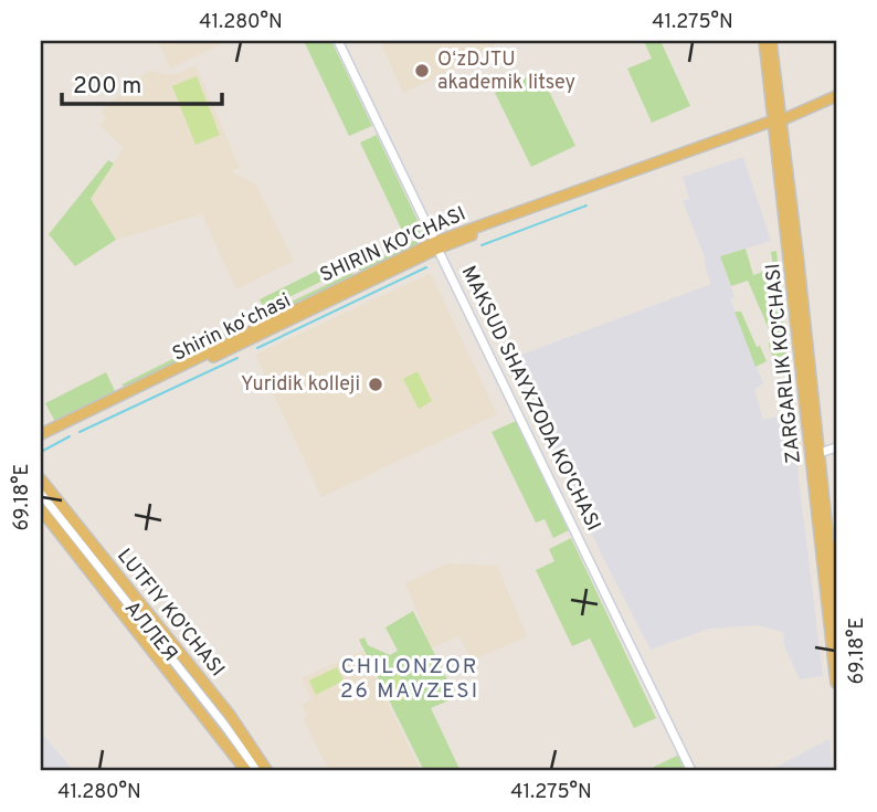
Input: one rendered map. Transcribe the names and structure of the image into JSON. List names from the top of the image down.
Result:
{
  "streets": {
    "main road": ["SHIRIN KO'CHASI", "ZARGARLIK KO'CHASI", "LUTFIY KO'CHASI"],
    "street": ["MAKSUD SHAYXZODA KO'CHASI", "АЛЛЕЯ"]
  },
  "crossings": [
    ["SHIRIN KO'CHASI", "ZARGARLIK KO'CHASI"],
    ["SHIRIN KO'CHASI", "MAKSUD SHAYXZODA KO'CHASI"]
  ],
  "districts": ["CHILONZOR 26 MAVZESI"],
  "places": ["OʻzDJTU akademik litsey", "Yuridik kolleji"],
  "scale_bar": "200 m",
  "coordinates": ["41.280°N", "41.275°N", "69.18°E"]
}
